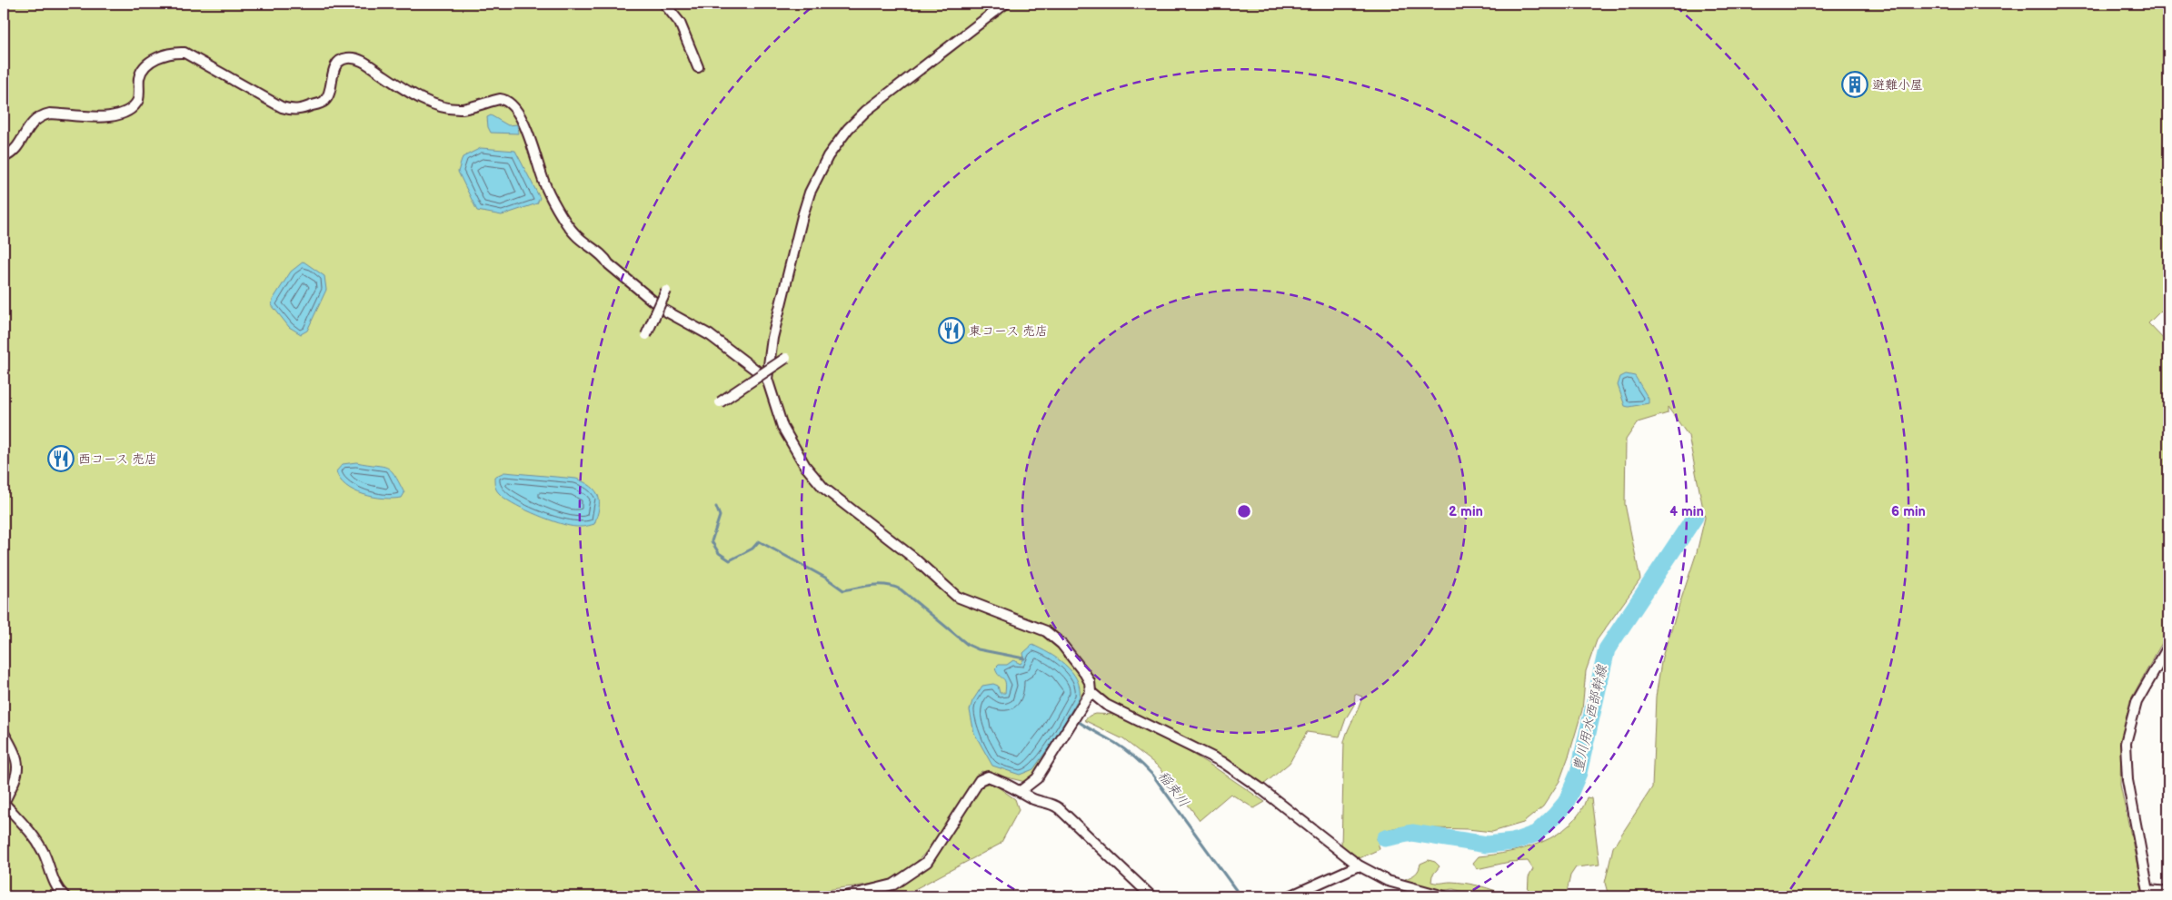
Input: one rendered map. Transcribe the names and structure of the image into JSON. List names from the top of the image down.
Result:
{
  "water": ["豊川用水西部幹線", "稲束川"],
  "places": {
    "building": ["避難小屋"],
    "restaurant": ["東コース 売店", "西コース 売店"]
  },
  "rings": ["2 min", "4 min", "6 min"]
}
